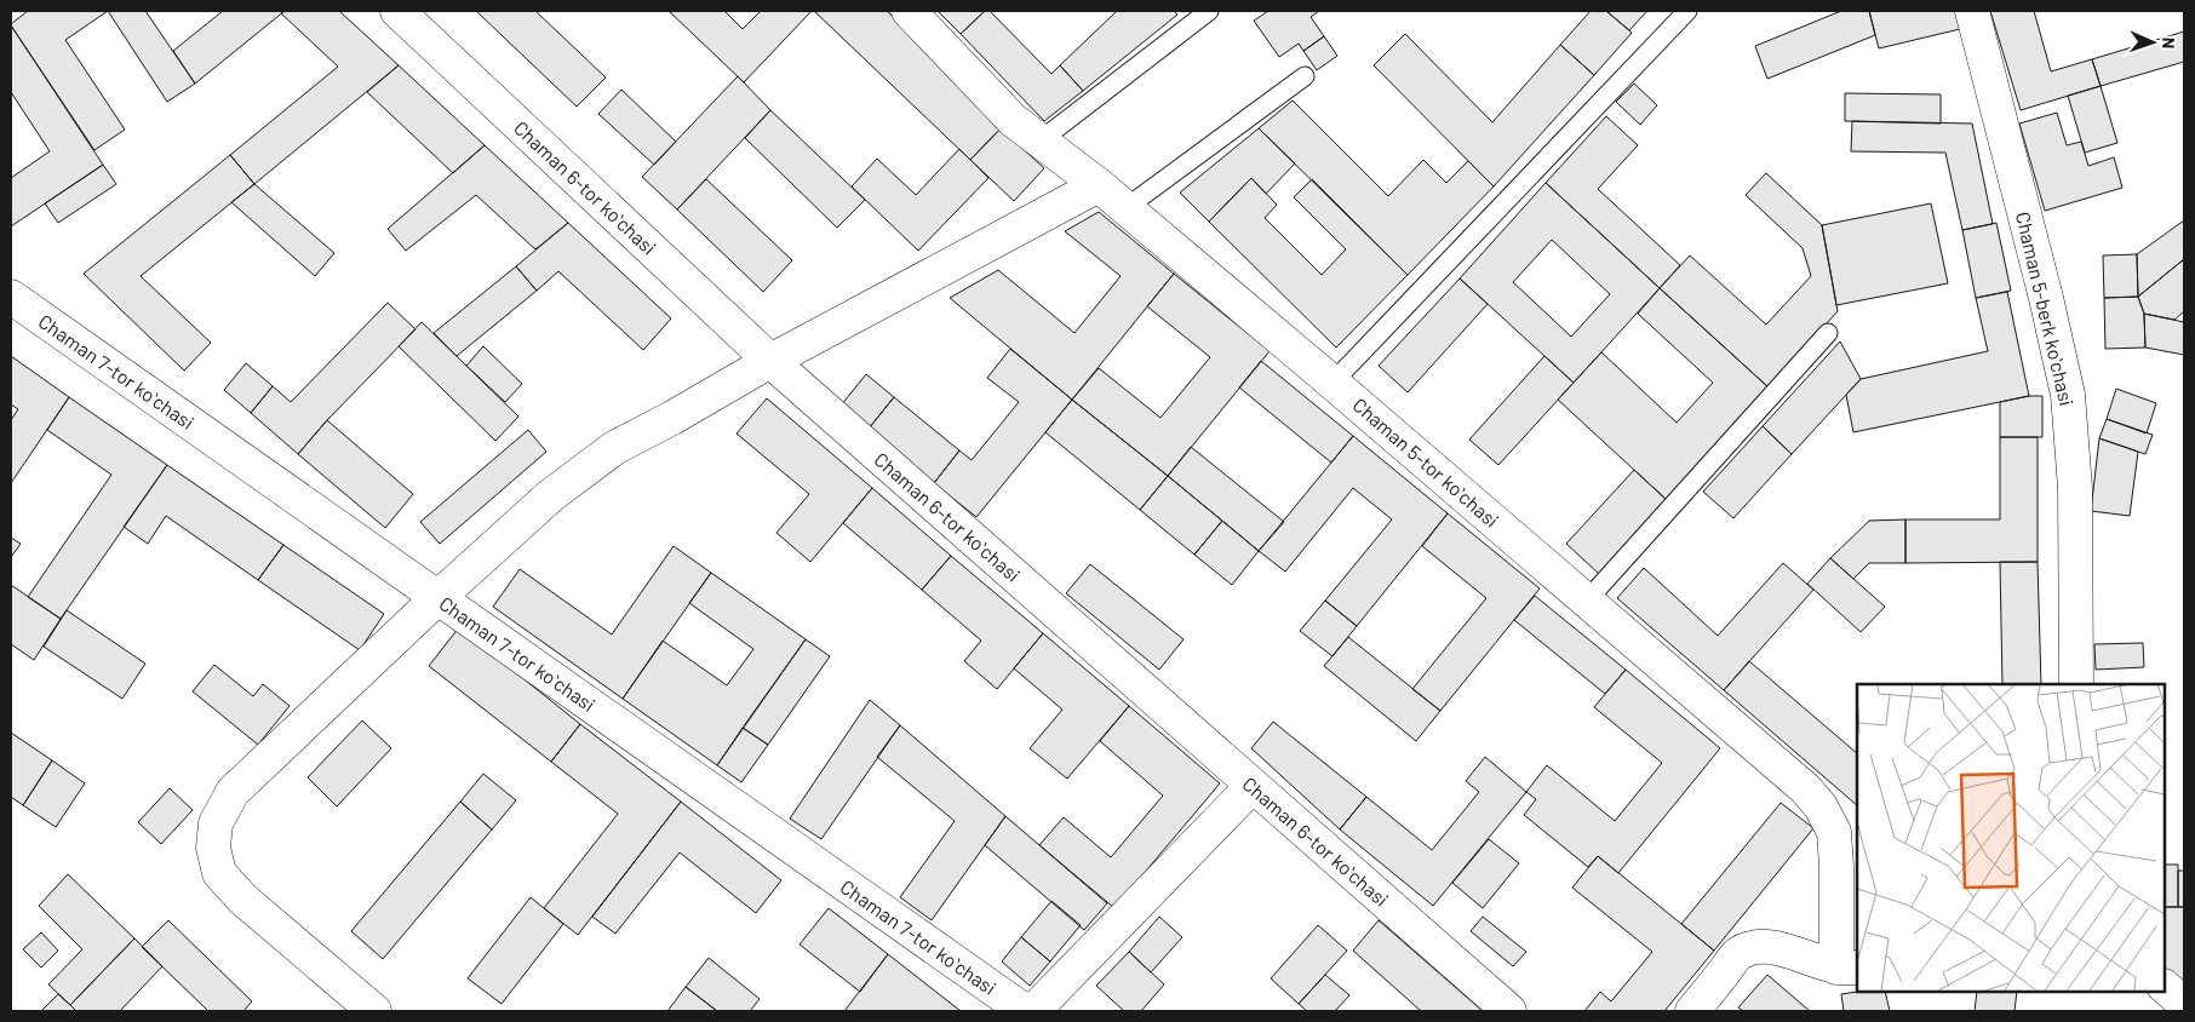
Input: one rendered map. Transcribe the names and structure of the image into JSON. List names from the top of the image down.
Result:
{
  "streets": {
    "street": [
      "Chaman 6-tor koʻchasi",
      "Chaman 5-berk koʻchasi",
      "Chaman 7-tor koʻchasi",
      "Chaman 5-tor koʻchasi"
    ]
  },
  "north": "right"
}
